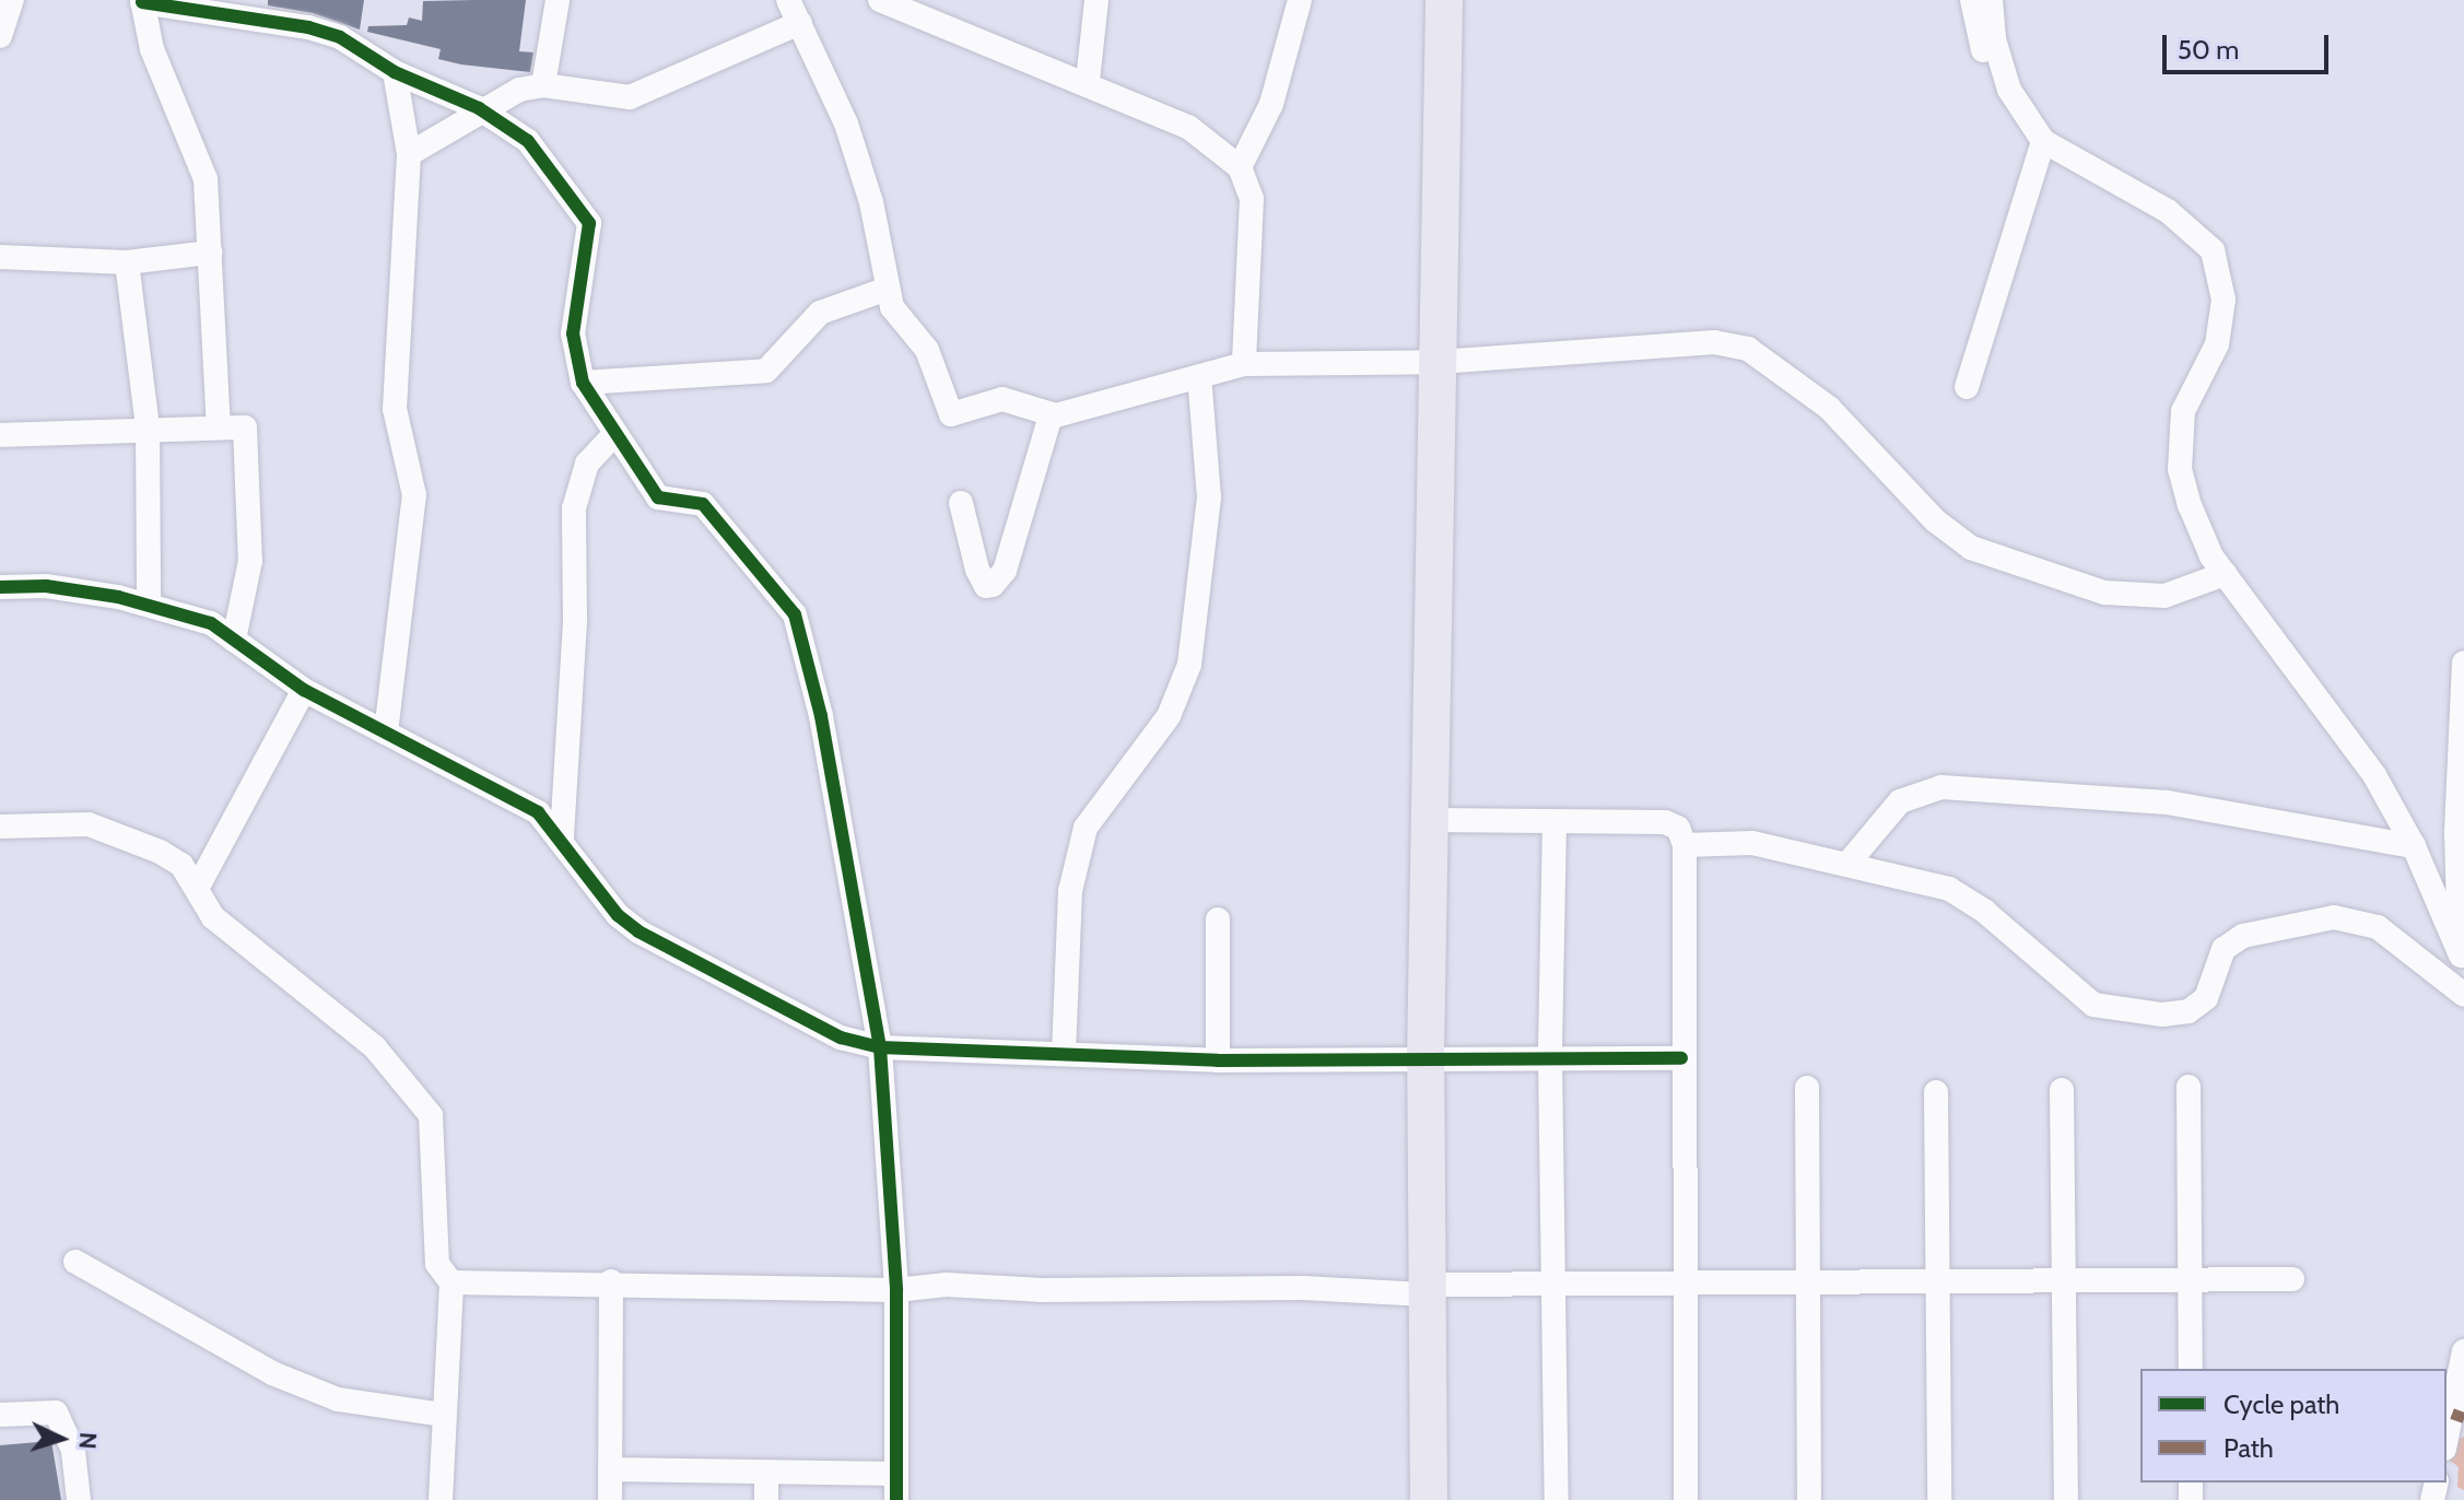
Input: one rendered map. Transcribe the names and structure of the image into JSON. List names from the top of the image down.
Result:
{
  "legend": ["Cycle path", "Path"],
  "scale_bar": "50 m",
  "north": "right"
}
